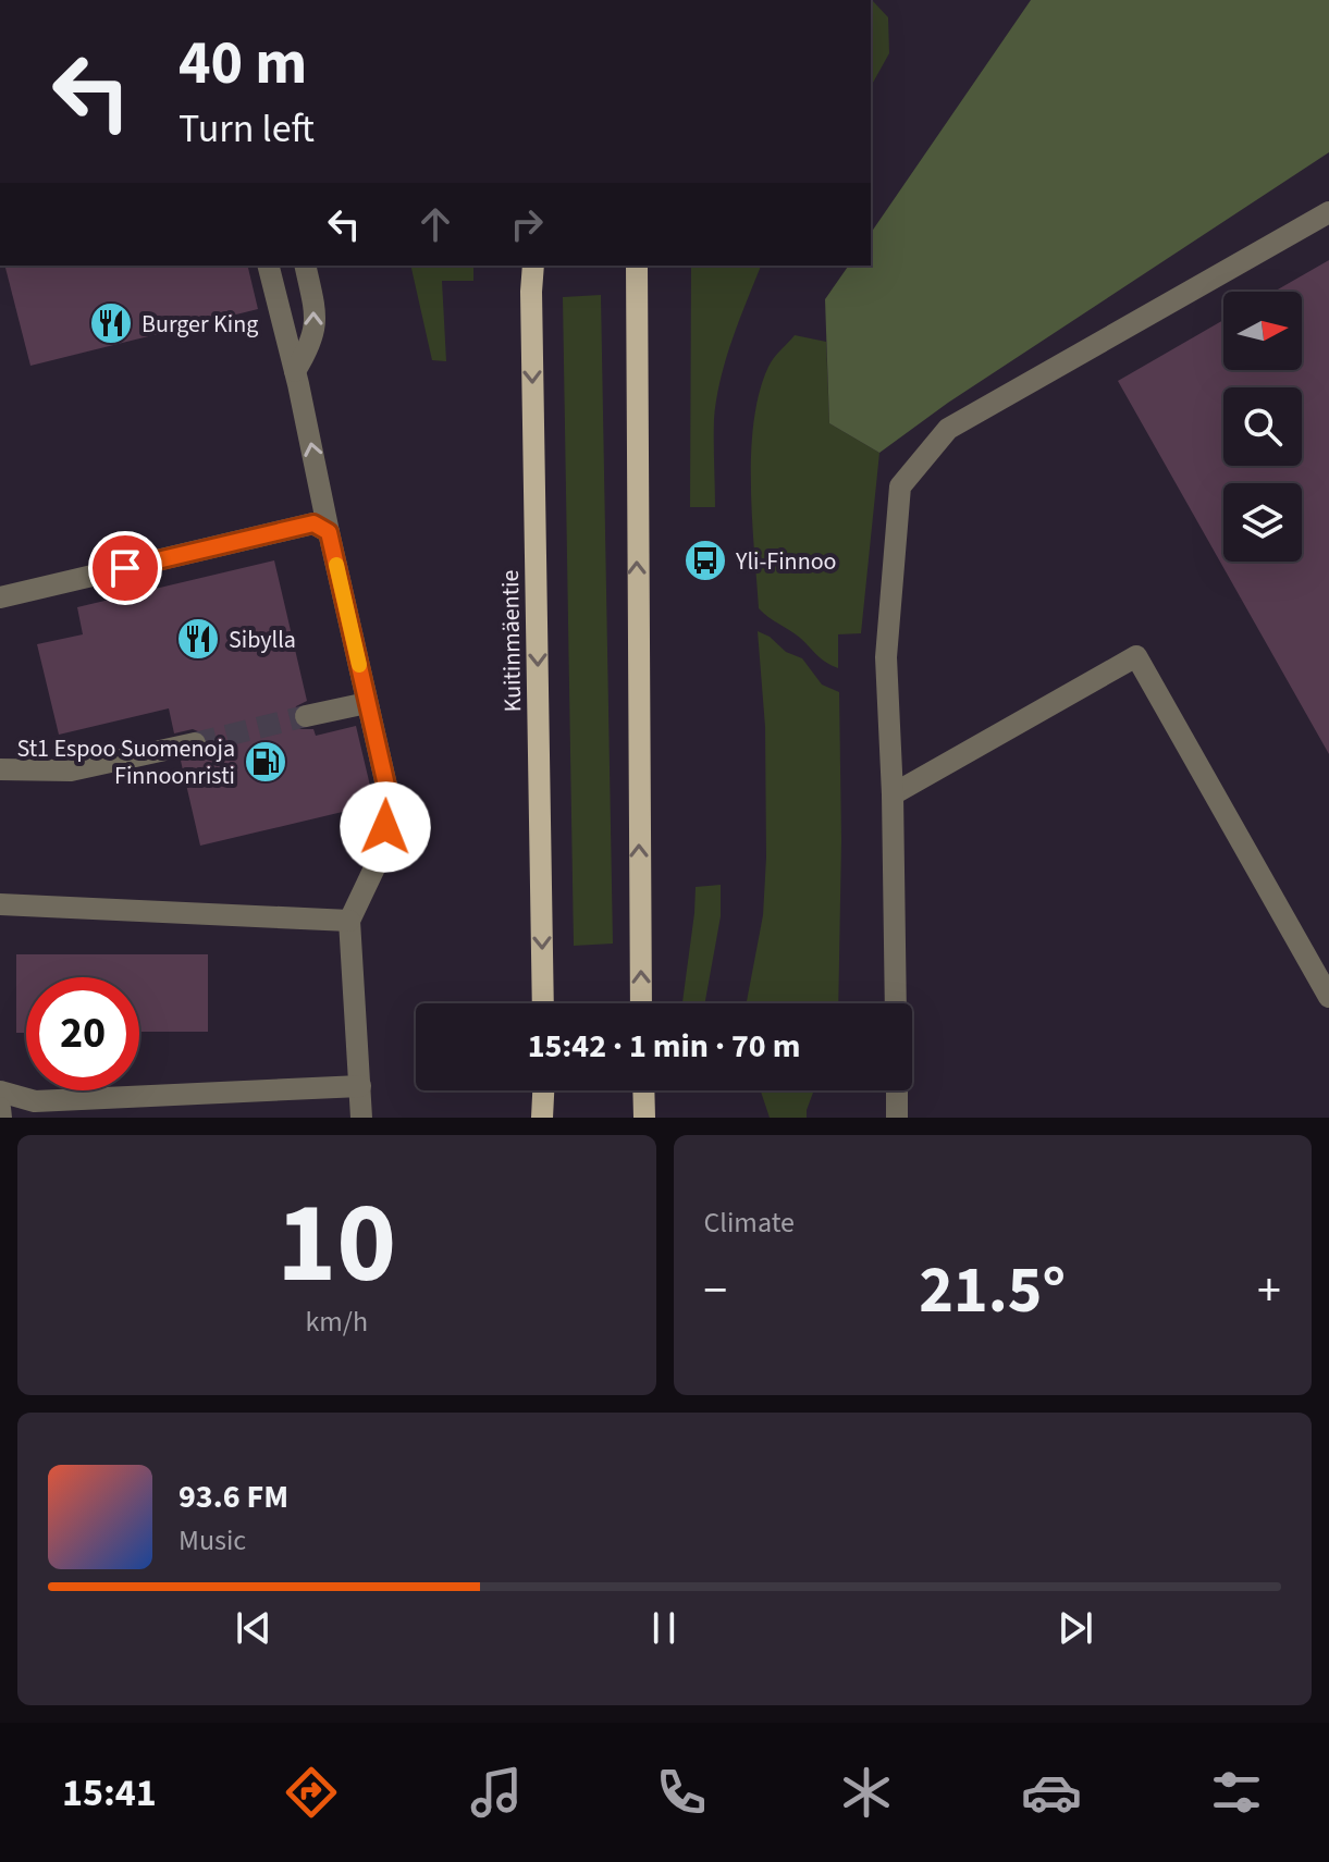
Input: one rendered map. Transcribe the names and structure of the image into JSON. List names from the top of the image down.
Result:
{
  "streets": {
    "main road": ["Kuitinmäentie"]
  },
  "places": {
    "restaurant": ["Burger King", "Sibylla"],
    "bus stop": ["Yli-Finnoo"],
    "fuel station": ["St1 Espoo Suomenoja Finnoonristi"]
  },
  "north": "right",
  "page": {
    "turn": ["40 m", "Turn left"],
    "limit": "20",
    "trip": "15:42 · 1 min · 70 m",
    "tile": [
      ["10", "km/h"],
      "Climate"
    ],
    "heat": ["−", "21.5°", "+"],
    "song": ["93.6 FM", "Music"],
    "tabs": "15:41"
  }
}
